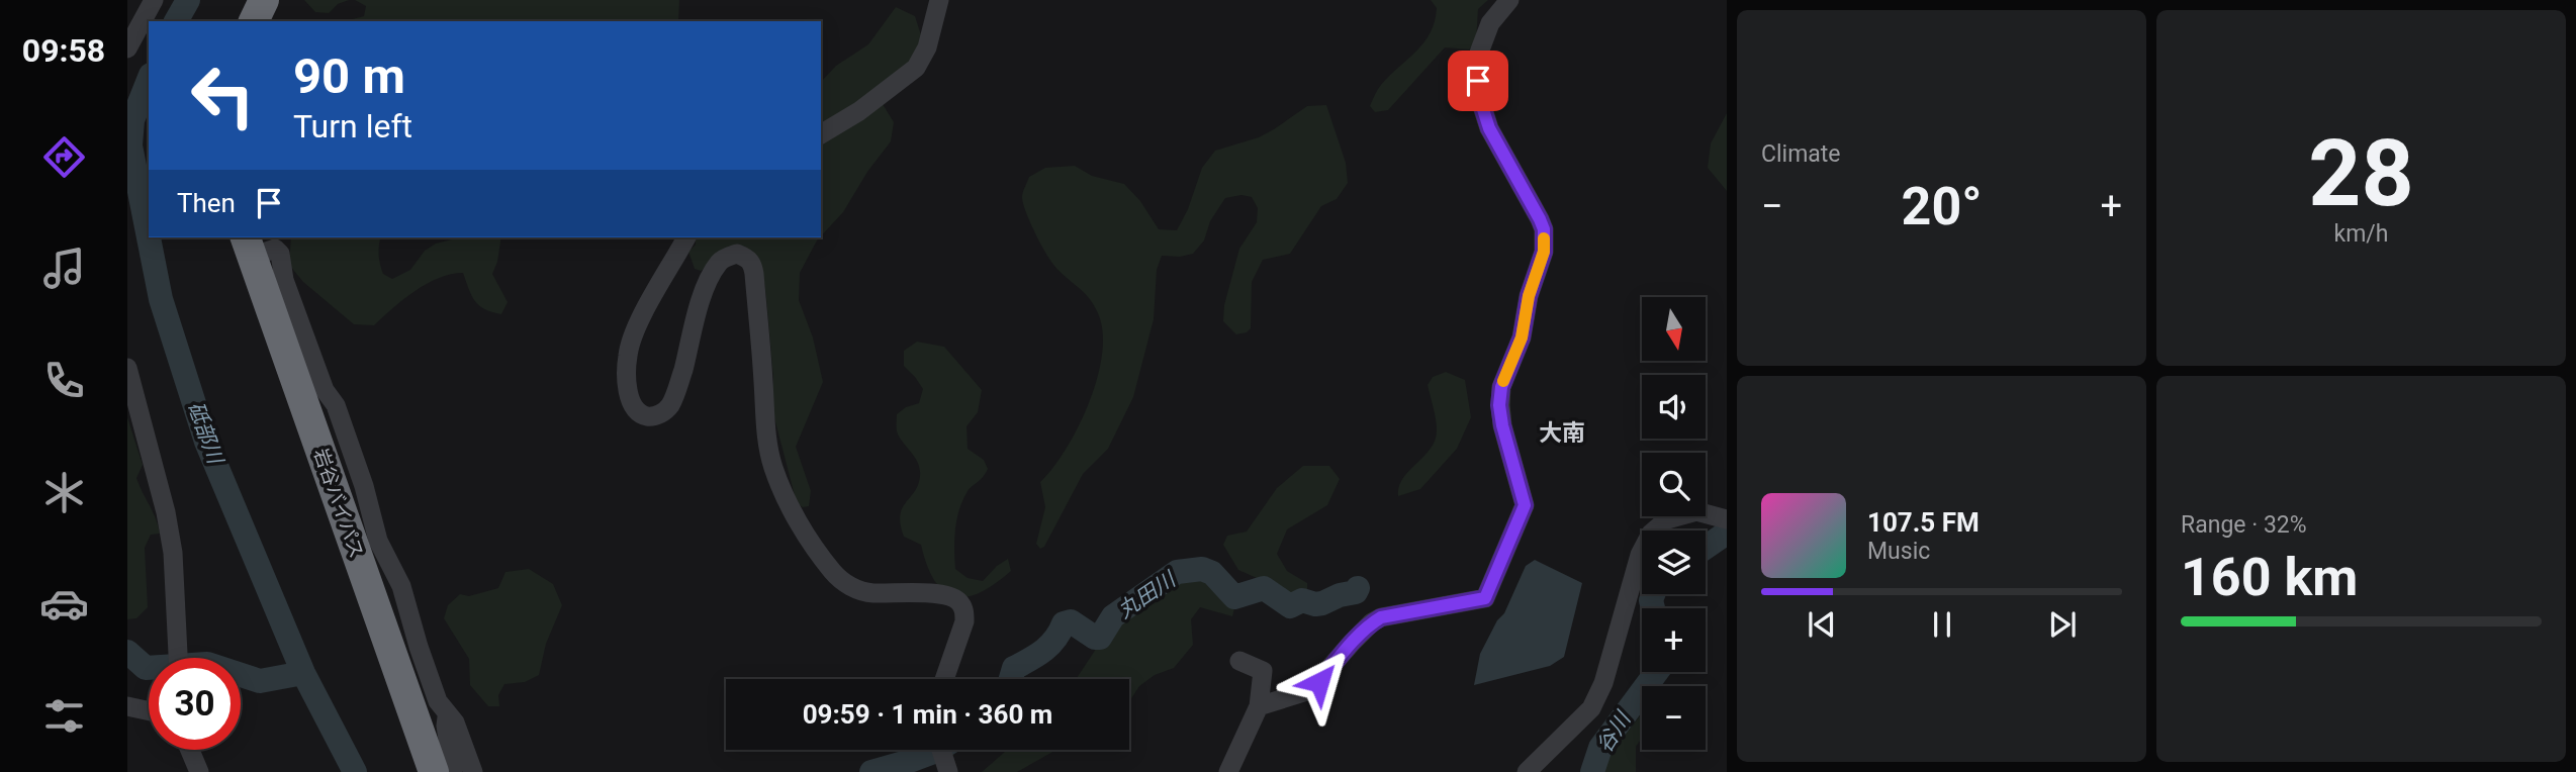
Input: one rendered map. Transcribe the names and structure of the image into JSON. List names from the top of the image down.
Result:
{
  "streets": {
    "highway": ["岩谷バイパス"]
  },
  "districts": ["大南"],
  "water": ["砥部川", "丸田川", "谷川"],
  "north": "bottom",
  "page": {
    "tabs": "09:58",
    "tile": [
      "Climate",
      ["28", "km/h"],
      ["Range · 32%", "160 km"]
    ],
    "turn": ["90 m", "Turn left"],
    "then": "Then",
    "heat": ["−", "20°", "+"],
    "map_buttons": ["+", "−"],
    "song": ["107.5 FM", "Music"],
    "limit": "30",
    "trip": "09:59 · 1 min · 360 m"
  }
}
